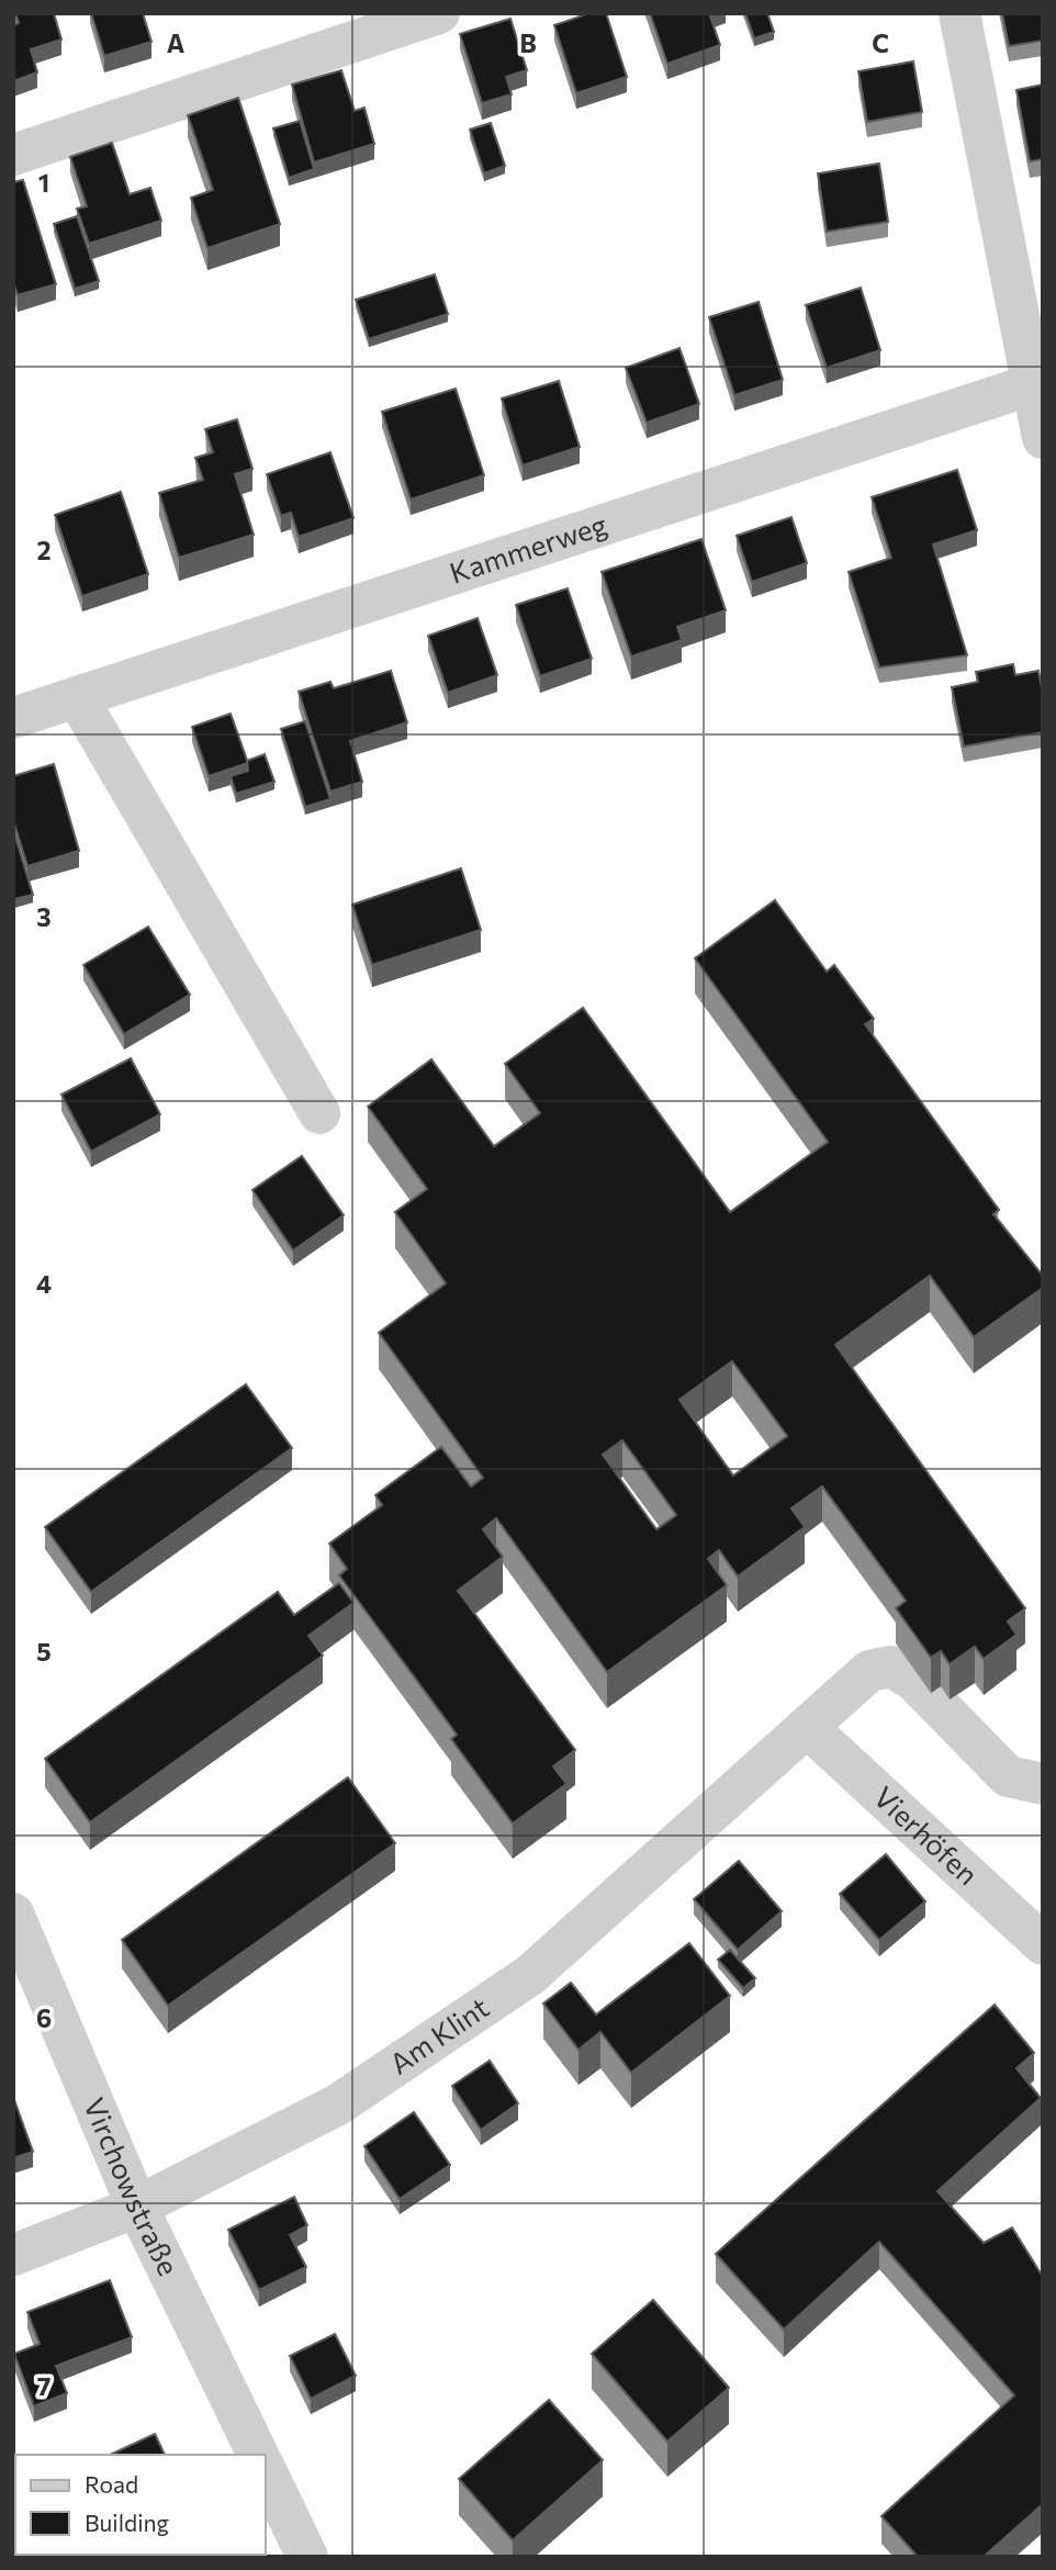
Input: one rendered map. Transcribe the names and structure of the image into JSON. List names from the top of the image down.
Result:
{
  "streets": {
    "street": [
      "Kammerweg",
      "Vierhöfen",
      "Am Klint",
      "Virchowstraße"
    ]
  },
  "crossings": [
    ["Vierhöfen", "Am Klint"],
    ["Am Klint", "Virchowstraße"]
  ],
  "legend": ["Road", "Building"],
  "grid": {
    "columns": ["A", "B", "C"],
    "rows": [
      "1",
      "2",
      "3",
      "4",
      "5",
      "6",
      "7"
    ]
  }
}
